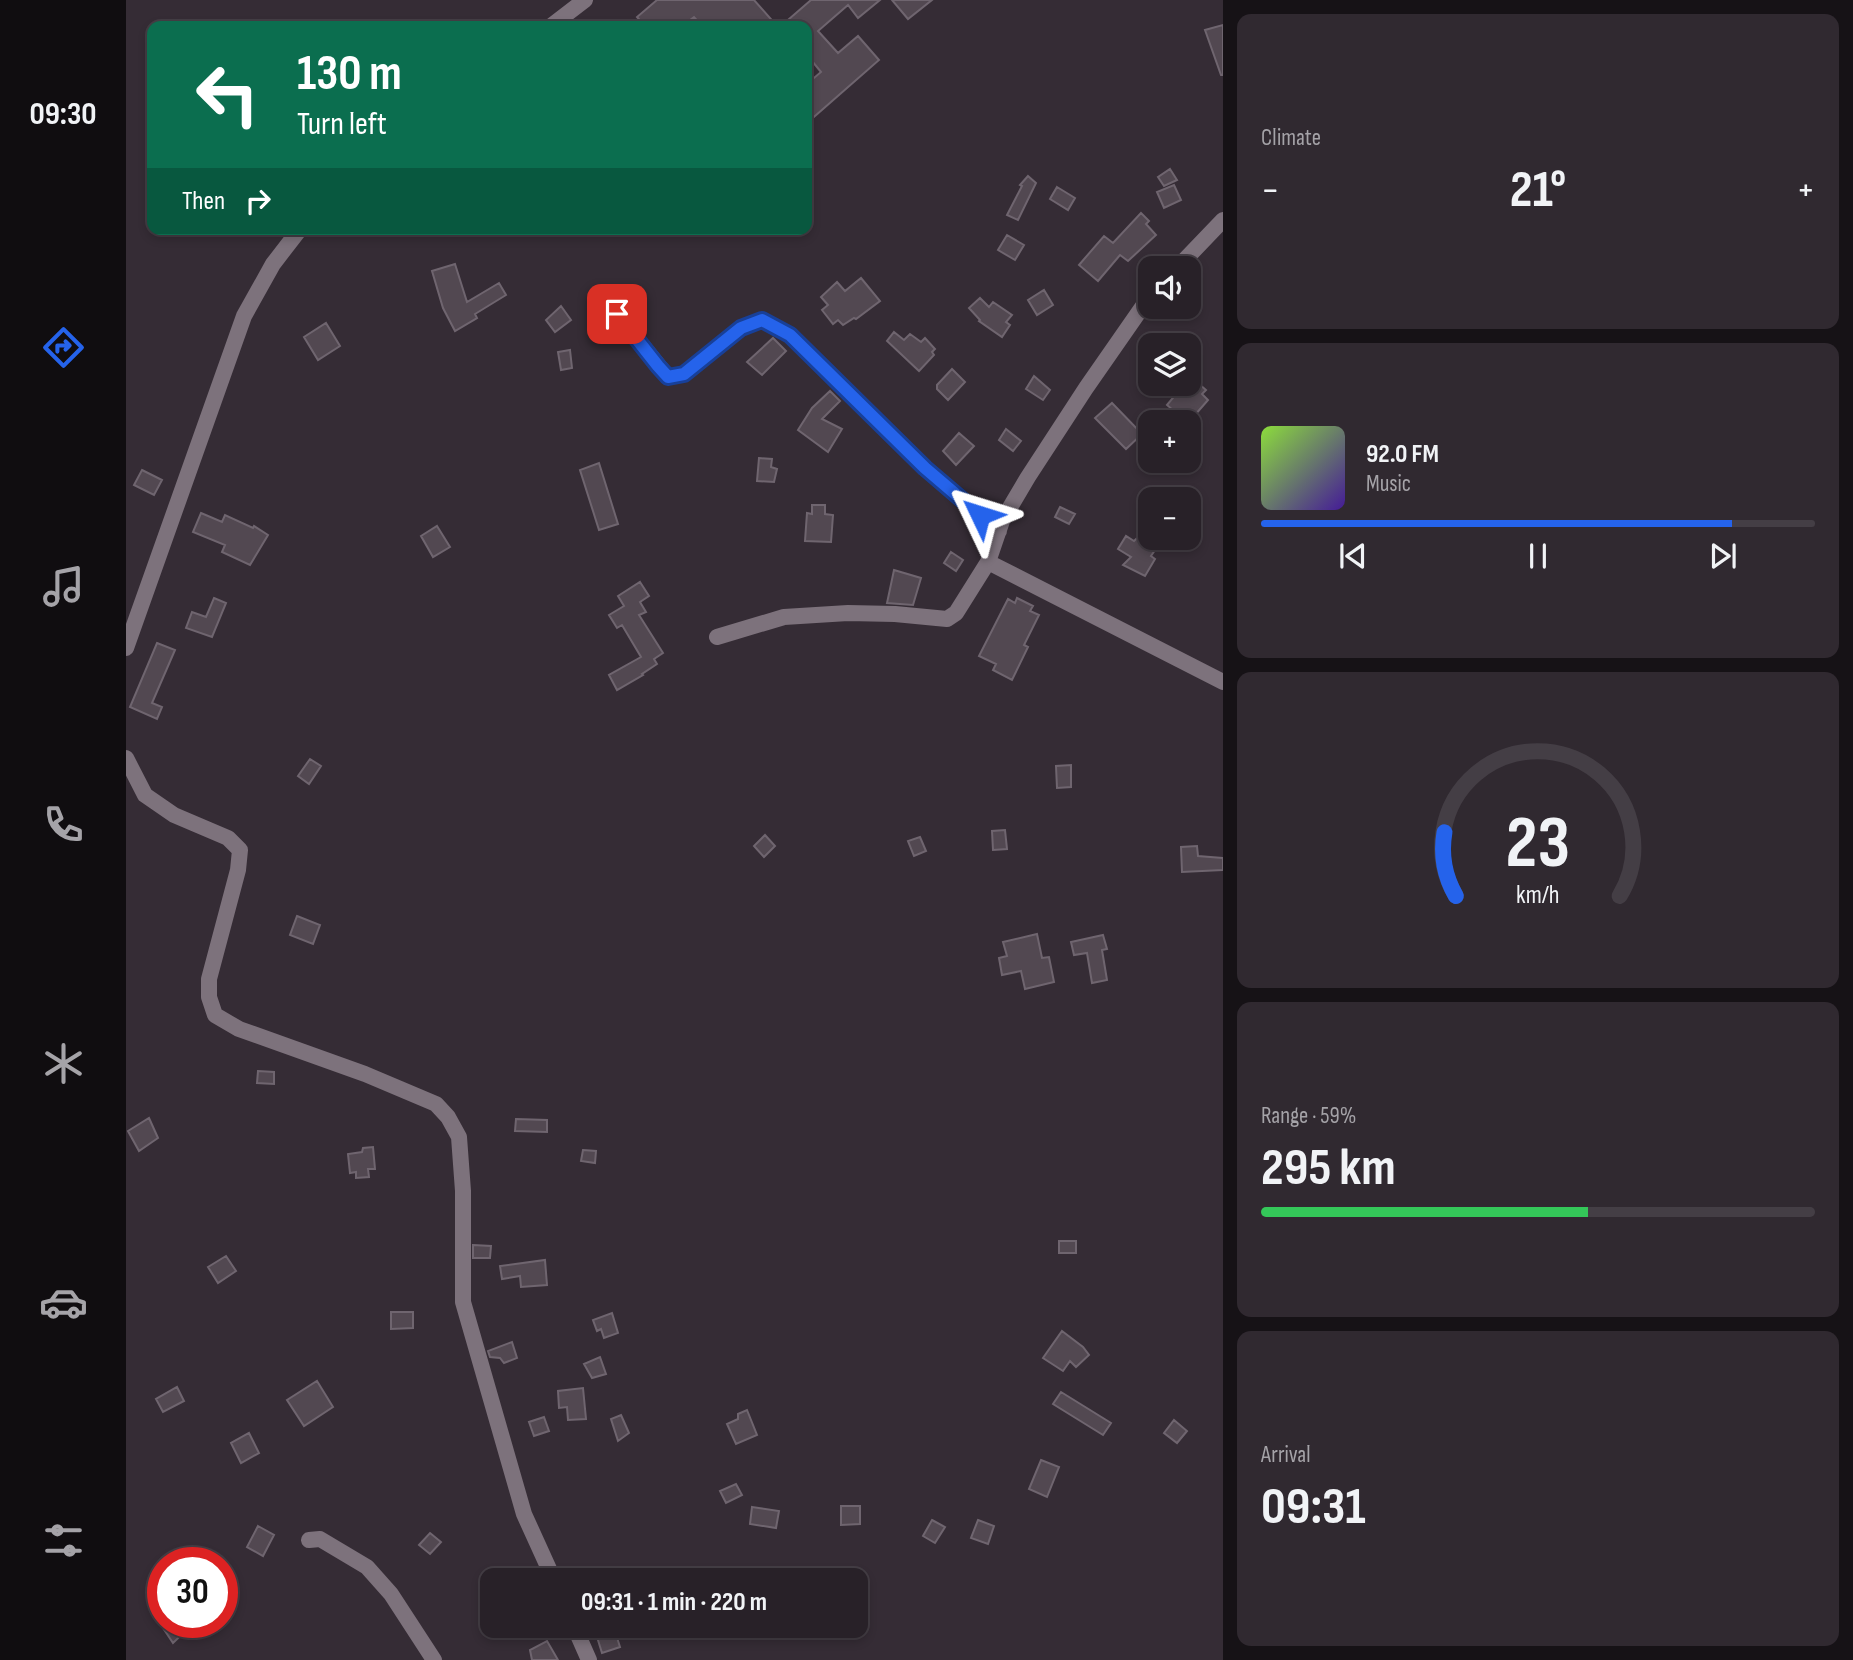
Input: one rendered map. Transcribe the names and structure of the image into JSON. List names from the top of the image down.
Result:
{
  "page": {
    "tabs": "09:30",
    "tile": [
      "Climate",
      ["Range · 59%", "295 km"],
      ["Arrival", "09:31"]
    ],
    "turn": ["130 m", "Turn left"],
    "heat": ["−", "21°", "+"],
    "then": "Then",
    "map_buttons": ["+", "−"],
    "song": ["92.0 FM", "Music"],
    "limit": "30",
    "trip": "09:31 · 1 min · 220 m",
    "gauge": ["23", "km/h"]
  }
}
